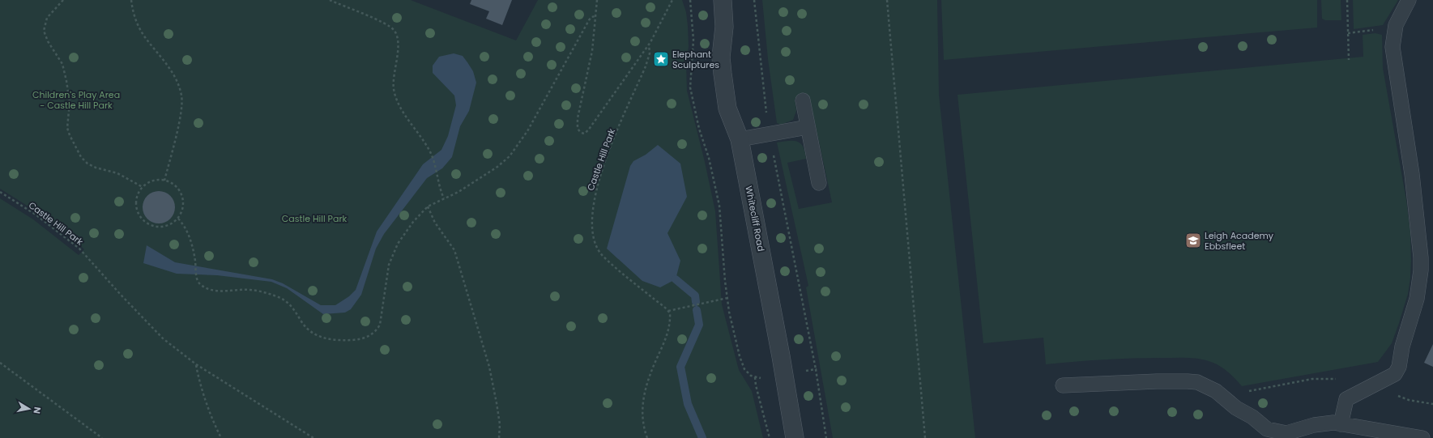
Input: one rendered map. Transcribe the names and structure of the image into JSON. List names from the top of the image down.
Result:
{
  "streets": {
    "street": ["Whitecliff Road"],
    "path": ["Castle Hill Park"]
  },
  "parks": ["Children's Play Area - Castle Hill Park", "Castle Hill Park"],
  "places": {
    "place": ["Elephant Sculptures"],
    "school or university": ["Leigh Academy Ebbsfleet"]
  },
  "north": "right"
}
